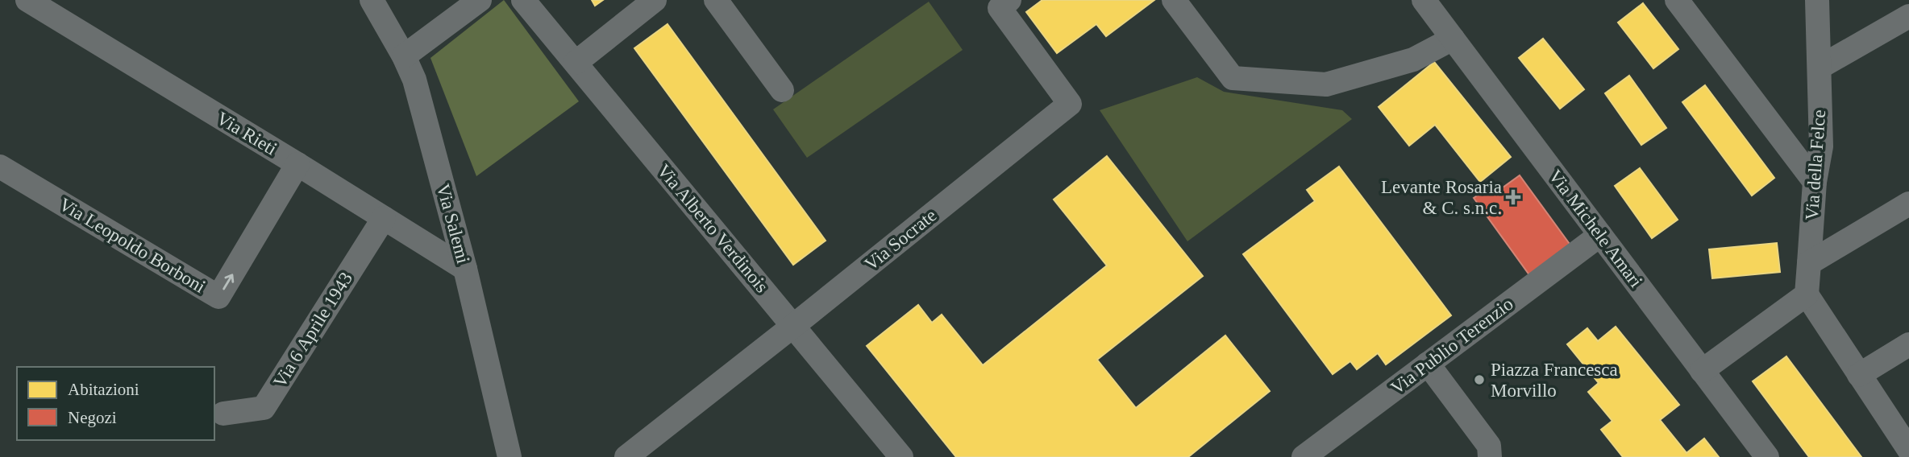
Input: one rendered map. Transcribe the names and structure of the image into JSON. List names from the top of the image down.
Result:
{
  "streets": {
    "street": [
      "Via Rieti",
      "Via della Felce",
      "Via Salemi",
      "Via Alberto Verdinois",
      "Via Michele Amari",
      "Via Socrate",
      "Via Leopoldo Borboni",
      "Via 6 Aprile 1943",
      "Via Publio Terenzio"
    ]
  },
  "crossings": [
    ["Via Rieti", "Via Salemi"],
    ["Via Rieti", "Via Leopoldo Borboni"],
    ["Via Rieti", "Via 6 Aprile 1943"],
    ["Via Alberto Verdinois", "Via Socrate"],
    ["Via Michele Amari", "Via Publio Terenzio"]
  ],
  "places": {
    "health": ["Levante Rosaria & C. s.n.c."],
    "other": ["Piazza Francesca Morvillo"]
  },
  "legend": ["Abitazioni", "Negozi"]
}
